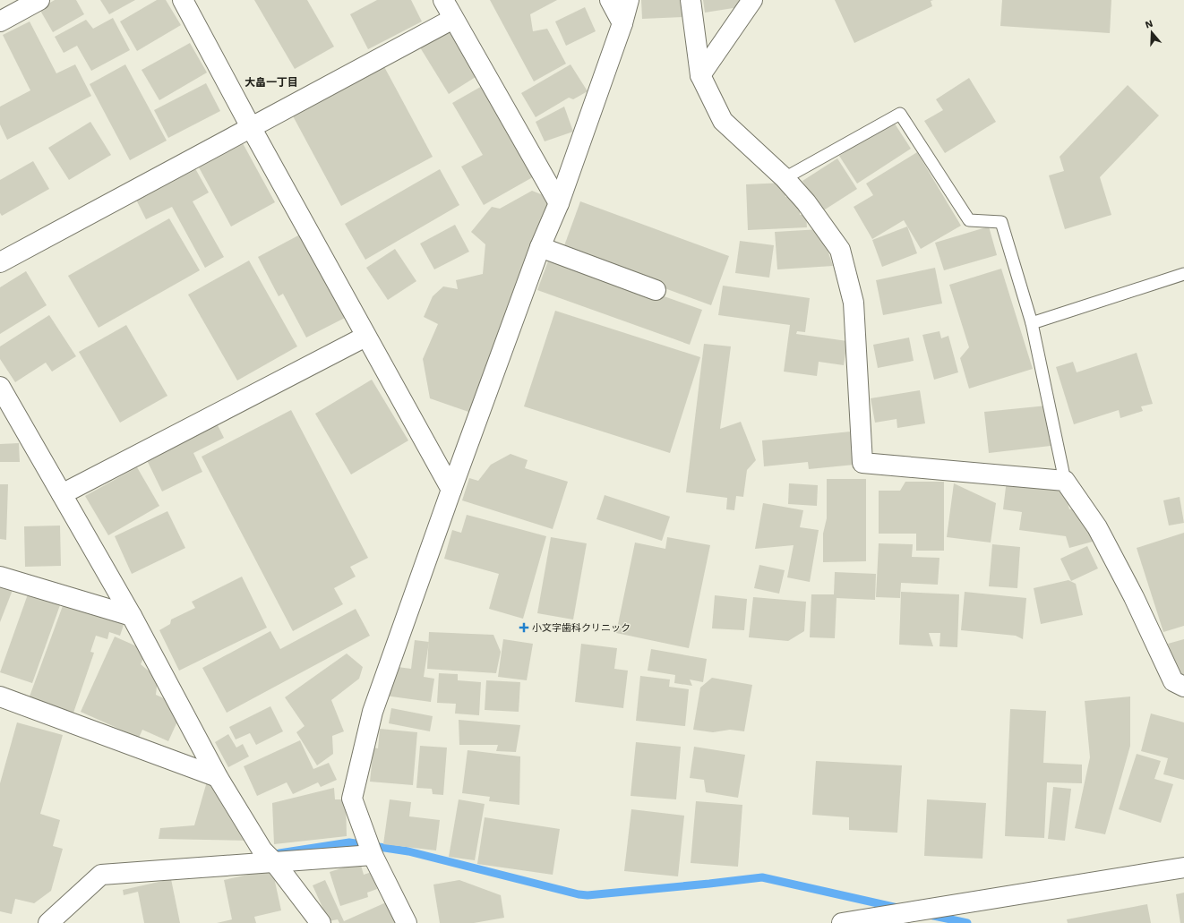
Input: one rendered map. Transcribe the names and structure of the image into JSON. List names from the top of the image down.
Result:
{
  "districts": ["大畠一丁目"],
  "places": {
    "health": ["小文字歯科クリニック"]
  },
  "north": "top"
}
